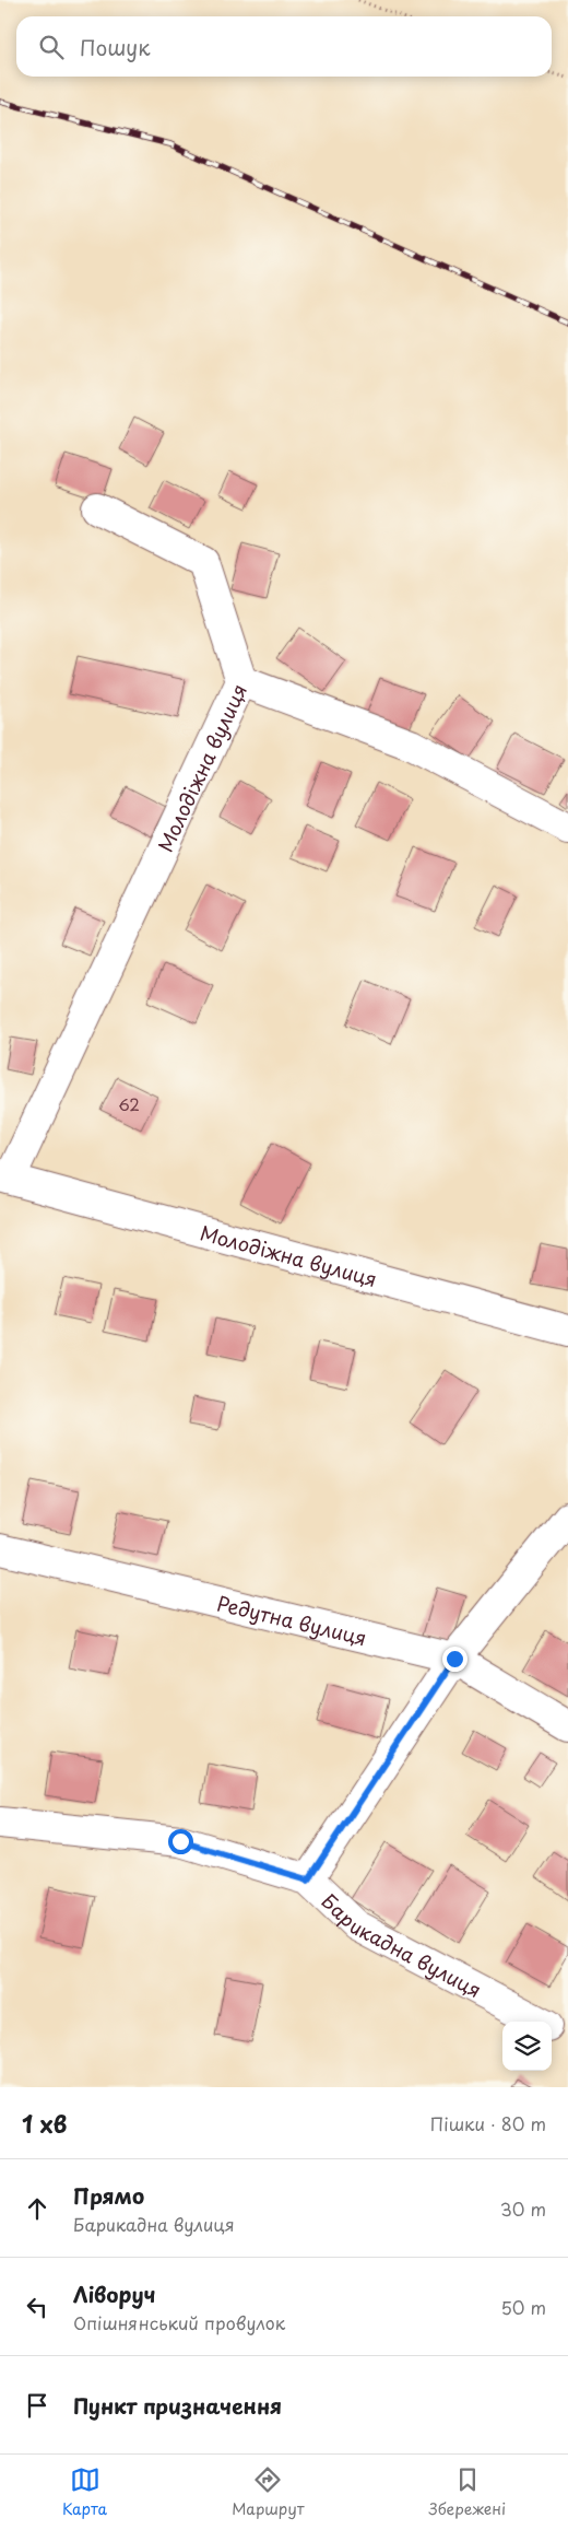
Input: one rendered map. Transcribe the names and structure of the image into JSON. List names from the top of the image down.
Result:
{
  "streets": {
    "street": ["Молодіжна вулиця", "Редутна вулиця", "Барикадна вулиця"]
  },
  "house_numbers": ["62"],
  "page": {
    "search": "Пошук",
    "heading": ["1 хв", "Пішки · 80 m"],
    "list": [
      ["Прямо", "Барикадна вулиця", "30 m"],
      ["Ліворуч", "Опішнянський провулок", "50 m"],
      "Пункт призначення"
    ],
    "nav": ["Карта", "Маршрут", "Збережені"]
  }
}
